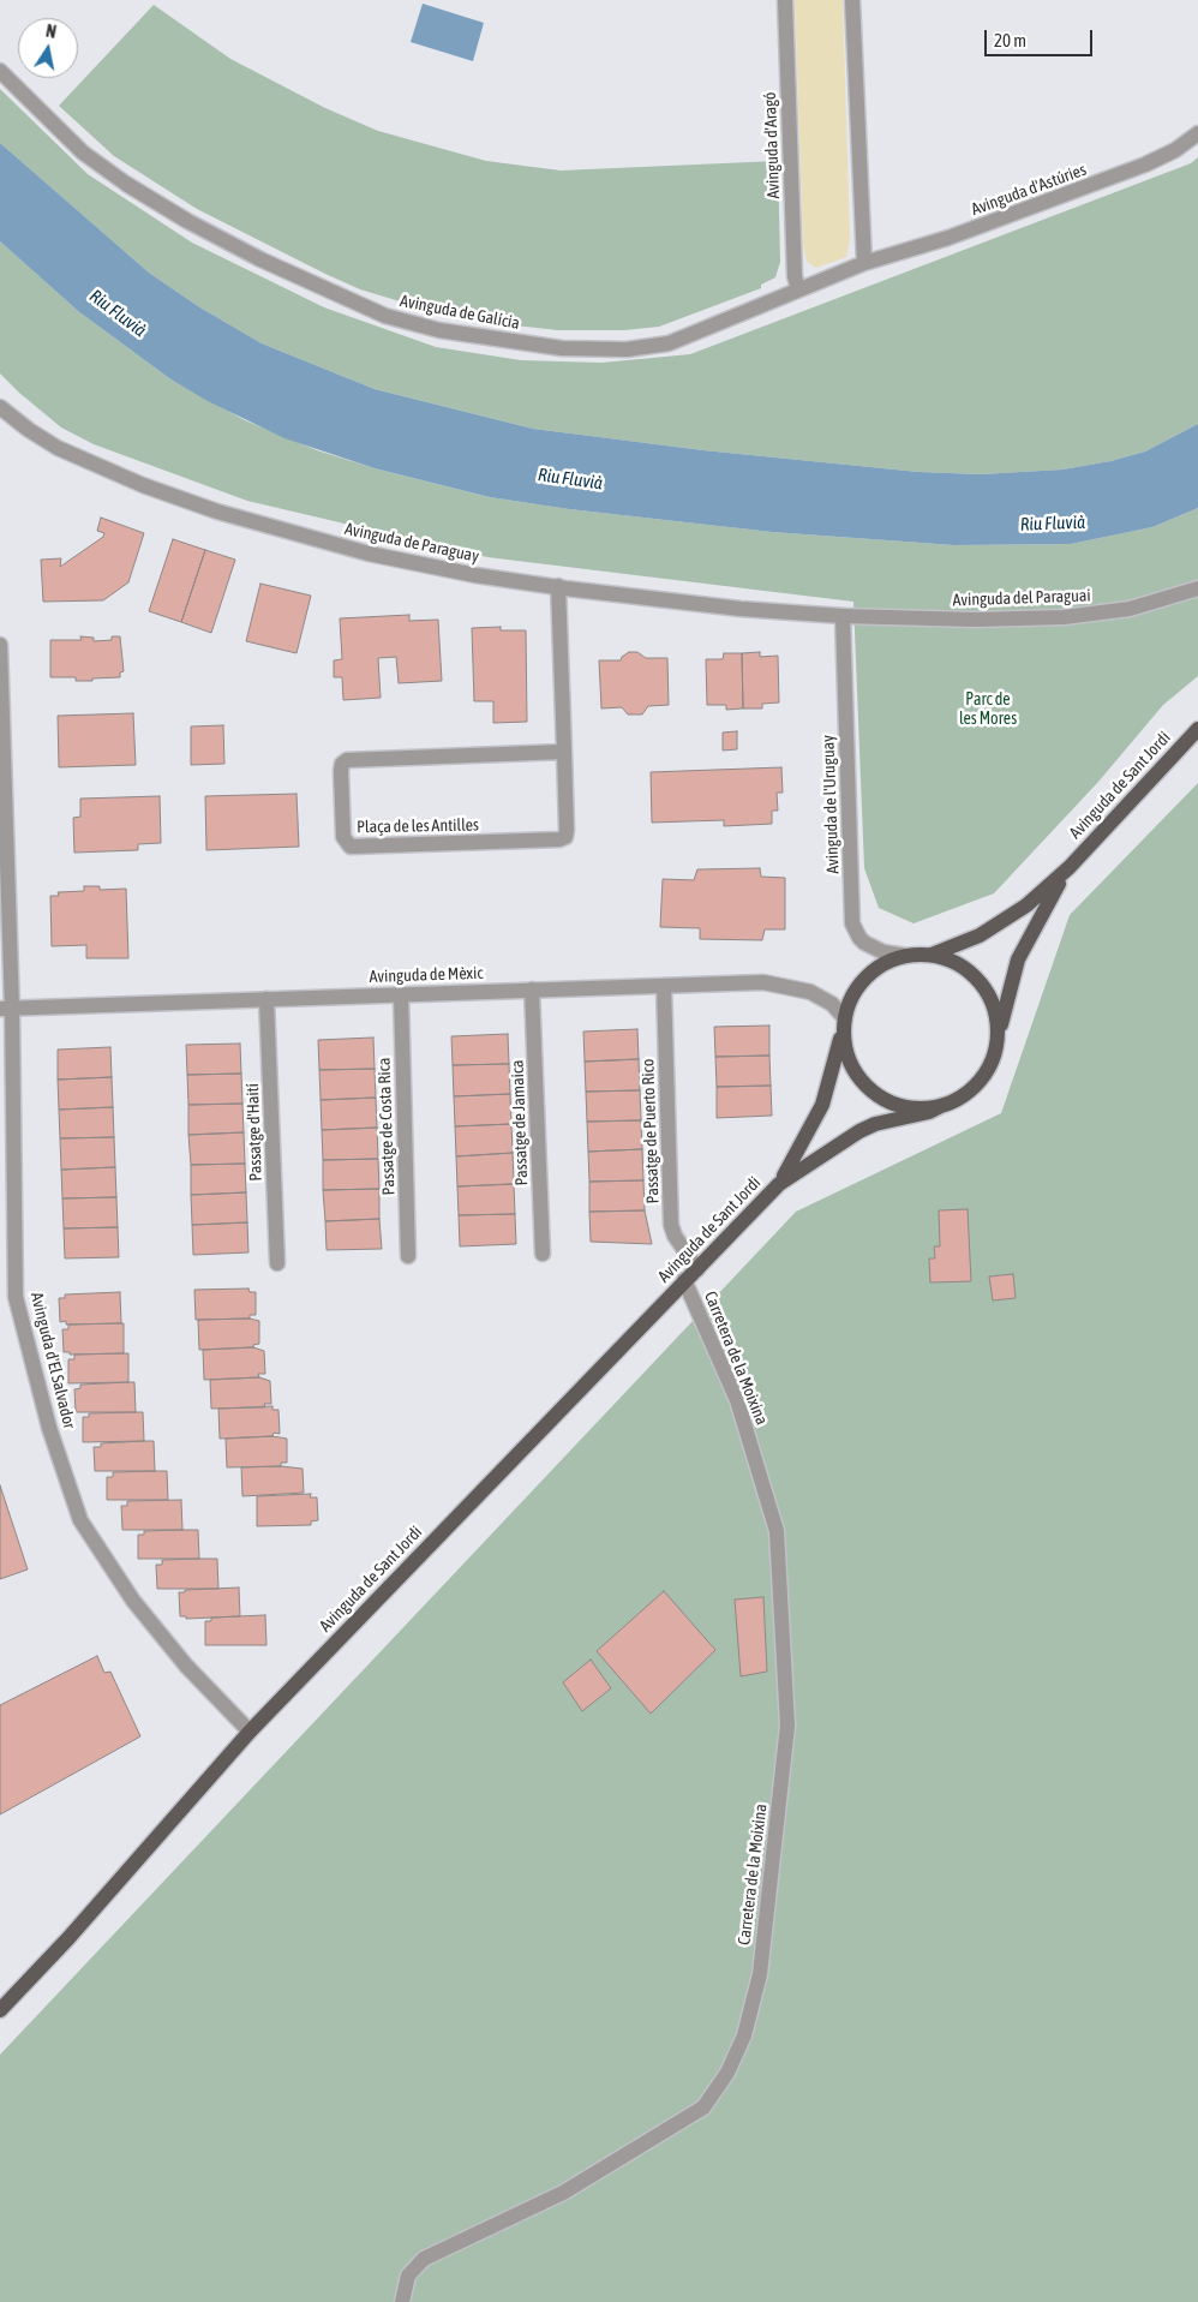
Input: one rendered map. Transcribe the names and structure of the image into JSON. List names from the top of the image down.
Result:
{
  "streets": {
    "main road": ["Avinguda de Sant Jordi"],
    "street": [
      "Avinguda d'Aragó",
      "Avinguda d'Astúries",
      "Avinguda de Galícia",
      "Avinguda de Paraguay",
      "Avinguda del Paraguai",
      "Avinguda de l'Uruguay",
      "Plaça de les Antilles",
      "Avinguda de Mèxic",
      "Passatge de Jamaica",
      "Passatge de Costa Rica",
      "Passatge de Puerto Rico",
      "Passatge d'Haití",
      "Carretera de la Moixina",
      "Avinguda d'El Salvador"
    ]
  },
  "crossings": [
    ["Avinguda d'Aragó", "Avinguda de Galícia"],
    ["Avinguda d'Astúries", "Avinguda de Galícia"],
    ["Avinguda de Paraguay", "Avinguda del Paraguai"],
    ["Avinguda de Paraguay", "Avinguda de l'Uruguay"],
    ["Avinguda del Paraguai", "Avinguda de l'Uruguay"],
    ["Avinguda de Sant Jordi", "Avinguda de l'Uruguay"],
    ["Avinguda de Sant Jordi", "Avinguda de Mèxic"],
    ["Avinguda de Sant Jordi", "Passatge de Puerto Rico"],
    ["Avinguda de Sant Jordi", "Carretera de la Moixina"],
    ["Avinguda de Sant Jordi", "Avinguda d'El Salvador"],
    ["Avinguda de l'Uruguay", "Avinguda de Mèxic"],
    ["Avinguda de Mèxic", "Passatge de Jamaica"],
    ["Avinguda de Mèxic", "Passatge de Costa Rica"],
    ["Avinguda de Mèxic", "Passatge de Puerto Rico"],
    ["Avinguda de Mèxic", "Passatge d'Haití"],
    ["Avinguda de Mèxic", "Avinguda d'El Salvador"]
  ],
  "water": ["Riu Fluvià"],
  "parks": ["Parc de les Mores"],
  "scale_bar": "20 m",
  "north": "top"
}
